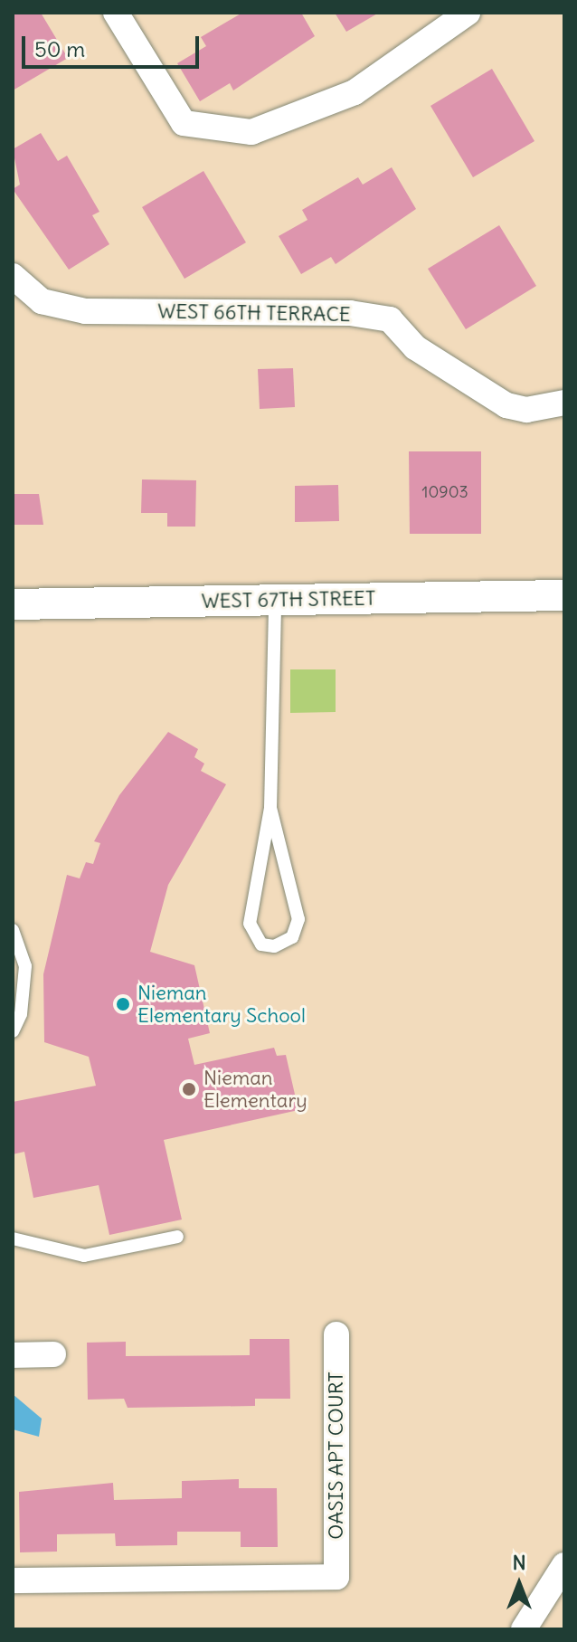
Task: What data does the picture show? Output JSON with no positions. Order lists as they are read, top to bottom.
{
  "streets": {
    "street": ["WEST 66TH TERRACE", "WEST 67TH STREET", "OASIS APT COURT"]
  },
  "places": ["Nieman Elementary School", "Nieman Elementary"],
  "house_numbers": ["10903"],
  "scale_bar": "50 m",
  "north": "top"
}
